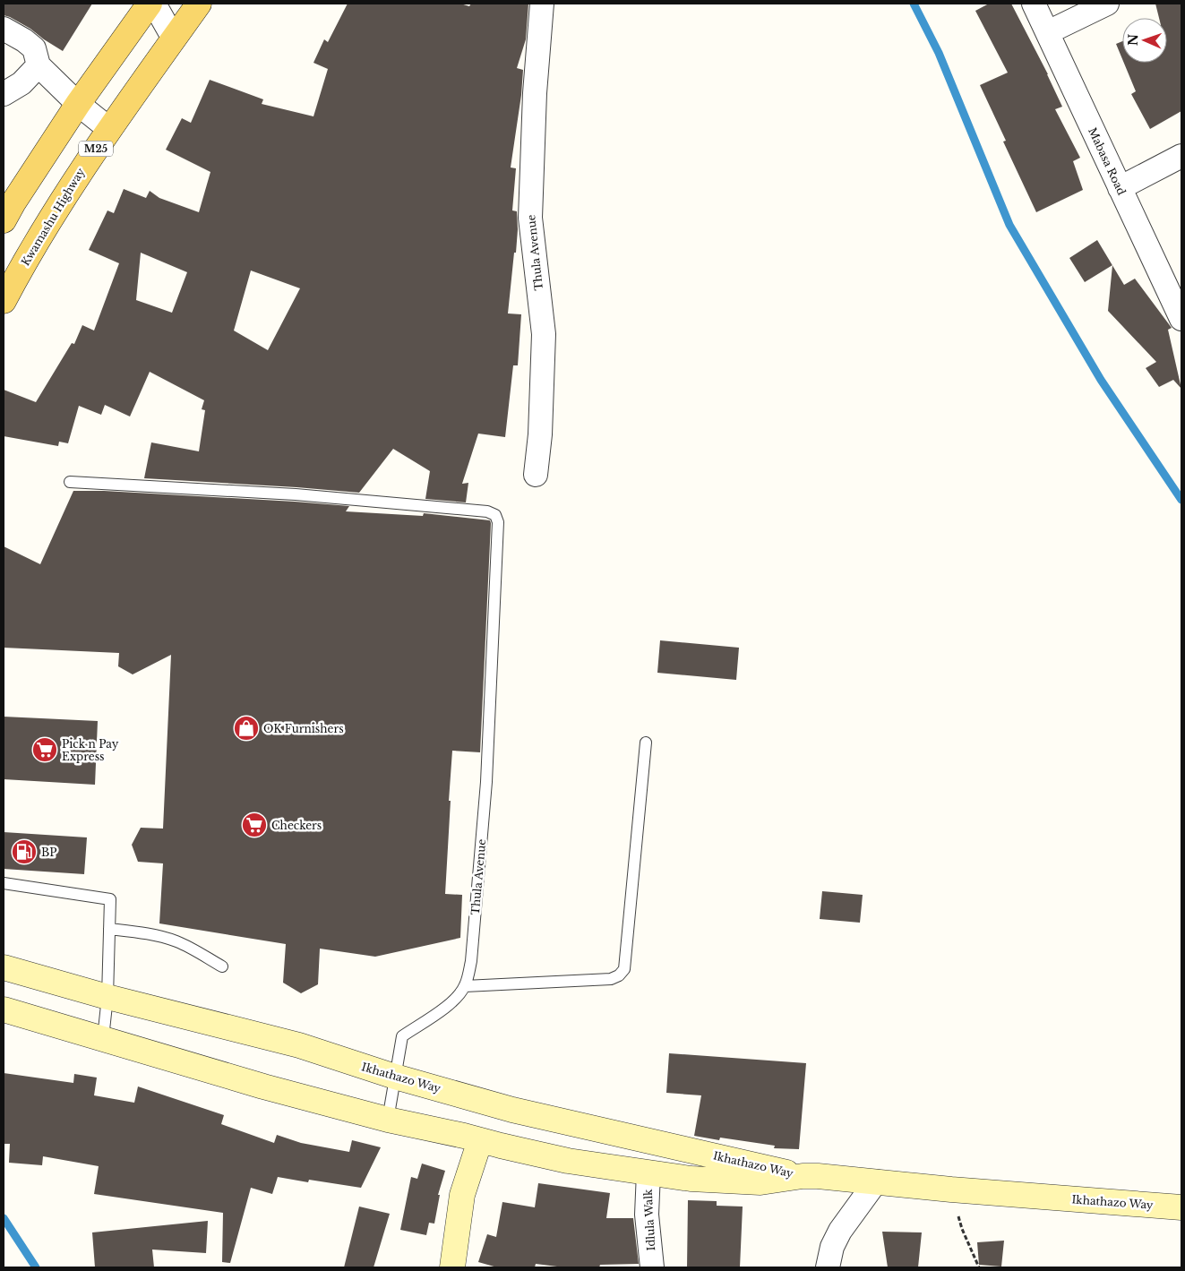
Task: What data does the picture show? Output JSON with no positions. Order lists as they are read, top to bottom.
{
  "streets": {
    "main road": ["M25", "Kwamashu Highway"],
    "street": [
      "Mabasa Road",
      "Thula Avenue",
      "Ikhathazo Way",
      "Idlula Walk"
    ]
  },
  "crossings": [
    ["Thula Avenue", "Ikhathazo Way"],
    ["Ikhathazo Way", "Idlula Walk"]
  ],
  "places": {
    "shop": ["OK Furnishers"],
    "supermarket": ["Pick n Pay Express", "Checkers"],
    "fuel station": ["BP"]
  },
  "north": "left"
}
